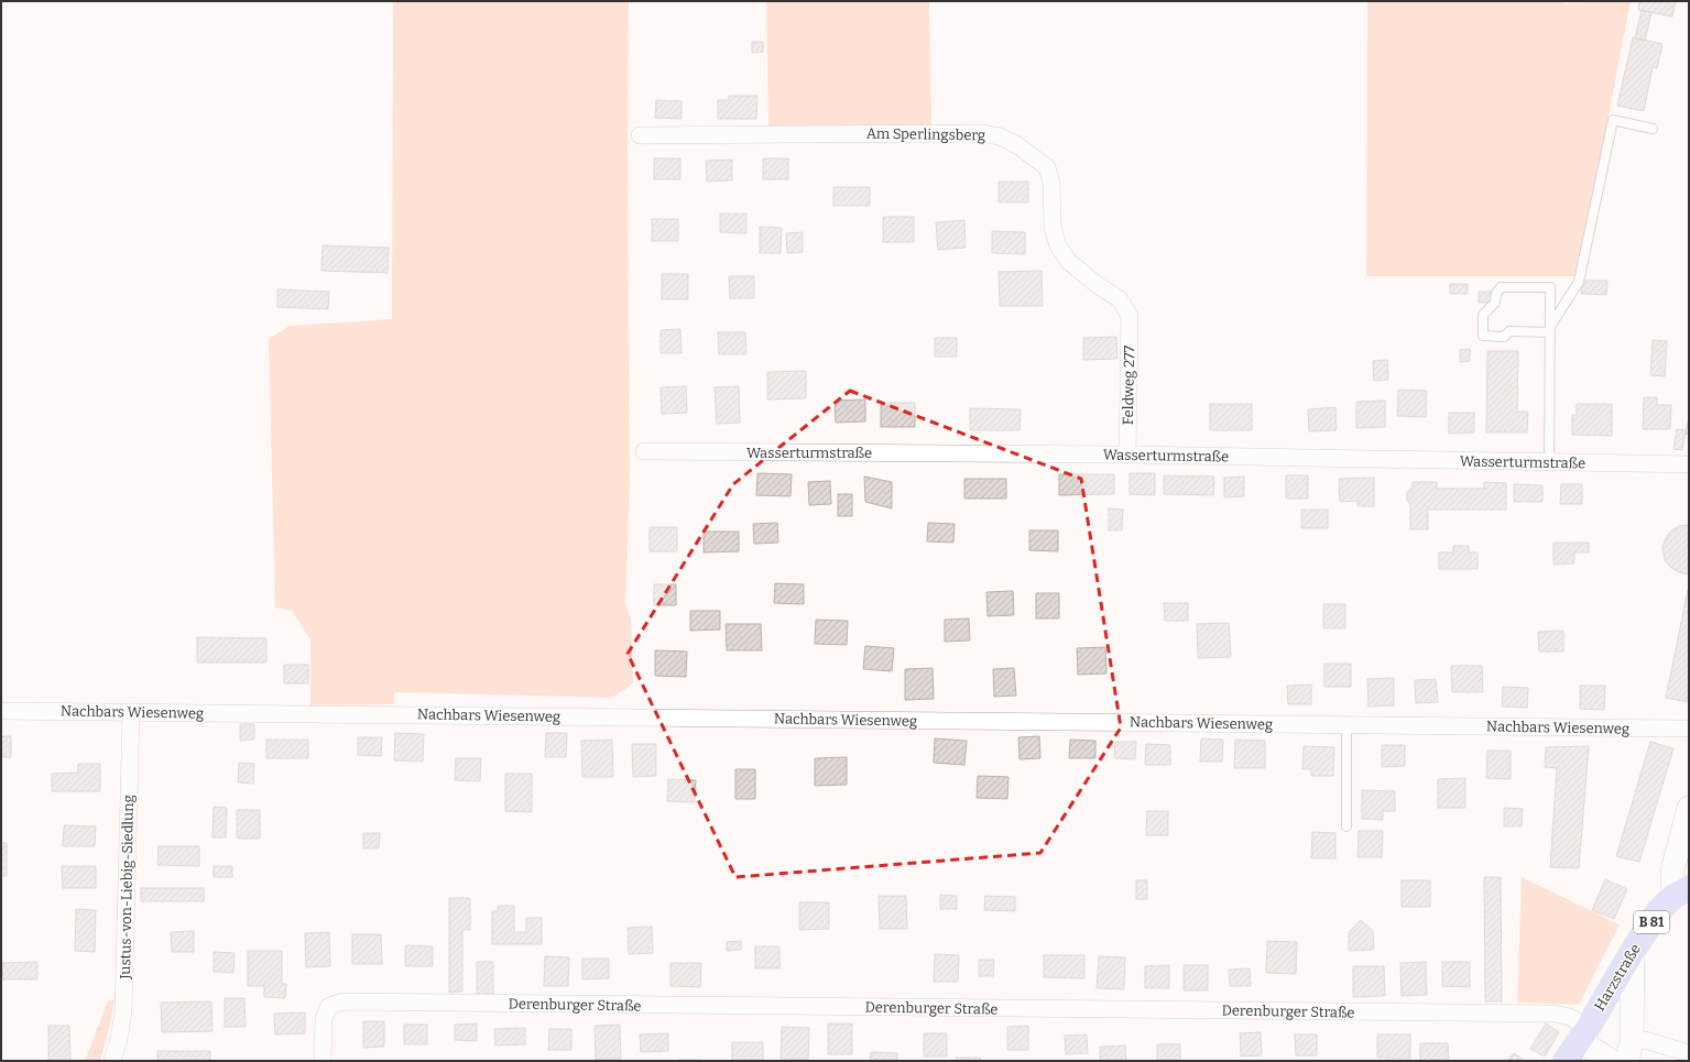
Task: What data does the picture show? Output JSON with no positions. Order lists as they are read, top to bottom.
{
  "streets": {
    "main road": ["B 81", "Harzstraße"],
    "street": [
      "Am Sperlingsberg",
      "Feldweg 277",
      "Wasserturmstraße",
      "Nachbars Wiesenweg",
      "Justus-von-Liebig-Siedlung",
      "Derenburger Straße"
    ]
  },
  "crossings": [
    ["Am Sperlingsberg", "Feldweg 277"],
    ["Feldweg 277", "Wasserturmstraße"],
    ["Nachbars Wiesenweg", "Justus-von-Liebig-Siedlung"],
    ["Harzstraße", "Derenburger Straße"]
  ]
}
